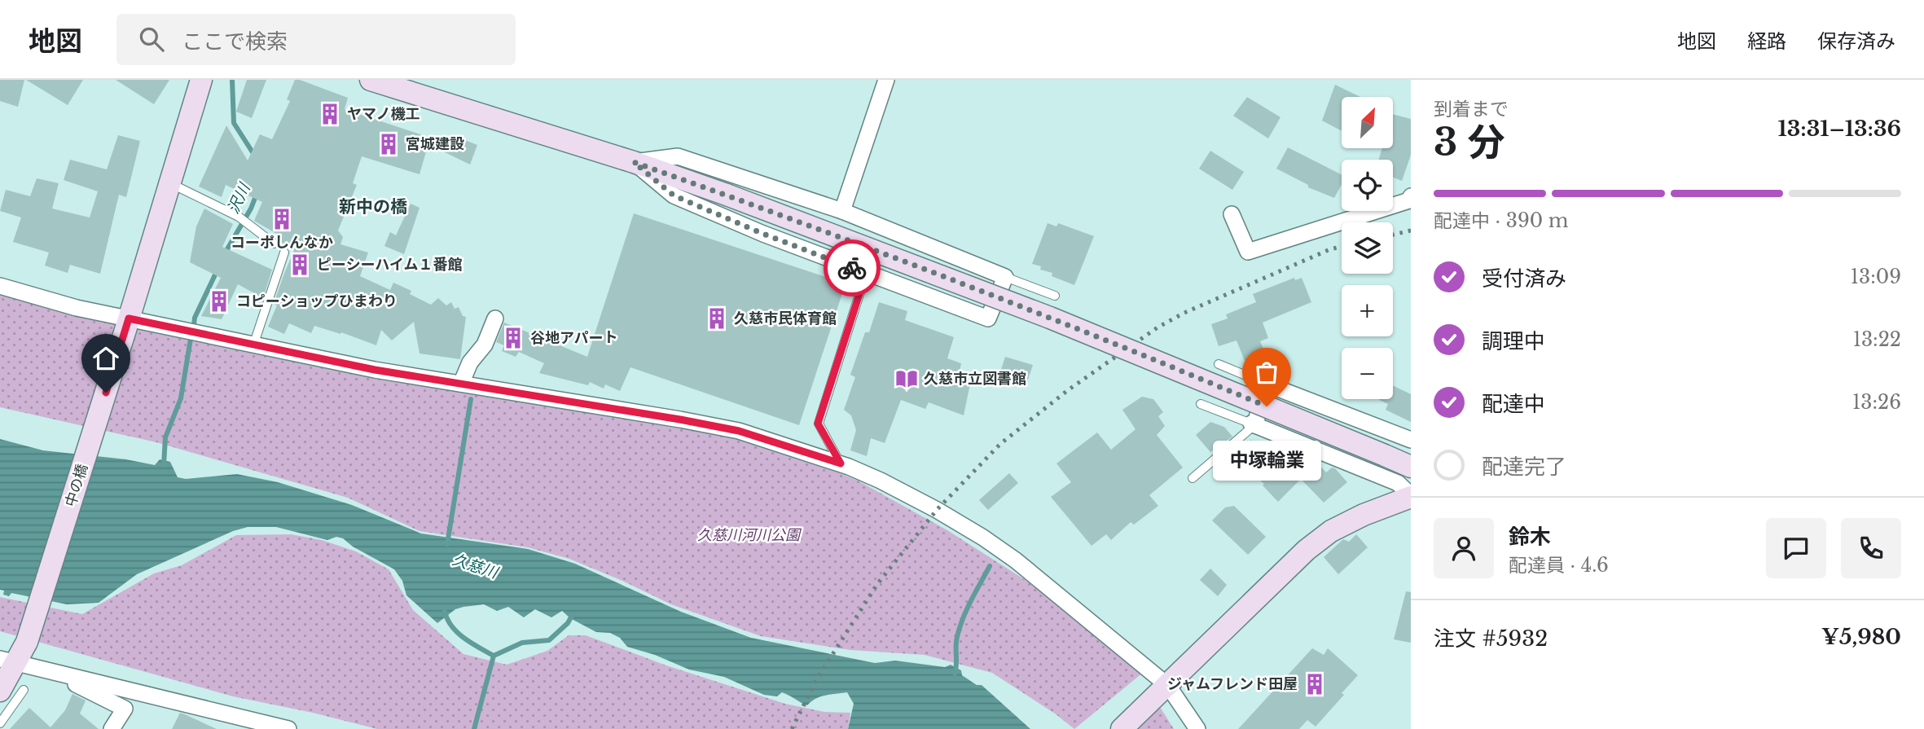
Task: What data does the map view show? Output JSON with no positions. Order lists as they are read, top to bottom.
{
  "streets": {
    "street": ["中の橋"]
  },
  "districts": ["新中の橋"],
  "water": ["沢川", "久慈川"],
  "parks": ["久慈川河川公園"],
  "places": {
    "building": [
      "ヤマノ機工",
      "宮城建設",
      "コーポしんなか",
      "ピーシーハイム１番館",
      "コピーショップひまわり",
      "久慈市民体育館",
      "谷地アパート",
      "ジャムフレンド田屋"
    ],
    "library": ["久慈市立図書館"],
    "other": ["中塚輪業"]
  },
  "north": "top right",
  "page": {
    "header": "地図",
    "search": "ここで検索",
    "nav": ["地図", "経路", "保存済み"],
    "heading": ["3 分", "到着まで", "13:31–13:36"],
    "panel": [
      "鈴木",
      "配達員 · 4.6",
      "注文 #5932",
      "¥5,980"
    ],
    "map_buttons": ["+", "−"],
    "bar": "配達中 · 390 m",
    "list": [
      ["受付済み", "13:09"],
      ["調理中", "13:22"],
      ["配達中", "13:26"],
      "配達完了"
    ],
    "bubble": "中塚輪業"
  }
}
